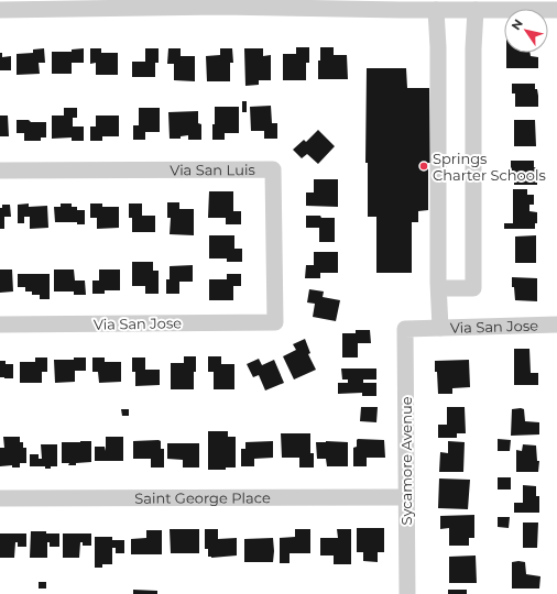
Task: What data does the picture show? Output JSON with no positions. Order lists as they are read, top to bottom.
{
  "streets": {
    "street": [
      "Via San Luis",
      "Via San Jose",
      "Sycamore Avenue",
      "Saint George Place"
    ]
  },
  "crossings": [
    ["Via San Luis", "Via San Jose"],
    ["Via San Jose", "Sycamore Avenue"],
    ["Sycamore Avenue", "Saint George Place"]
  ],
  "places": ["Springs Charter Schools"],
  "north": "top left"
}
